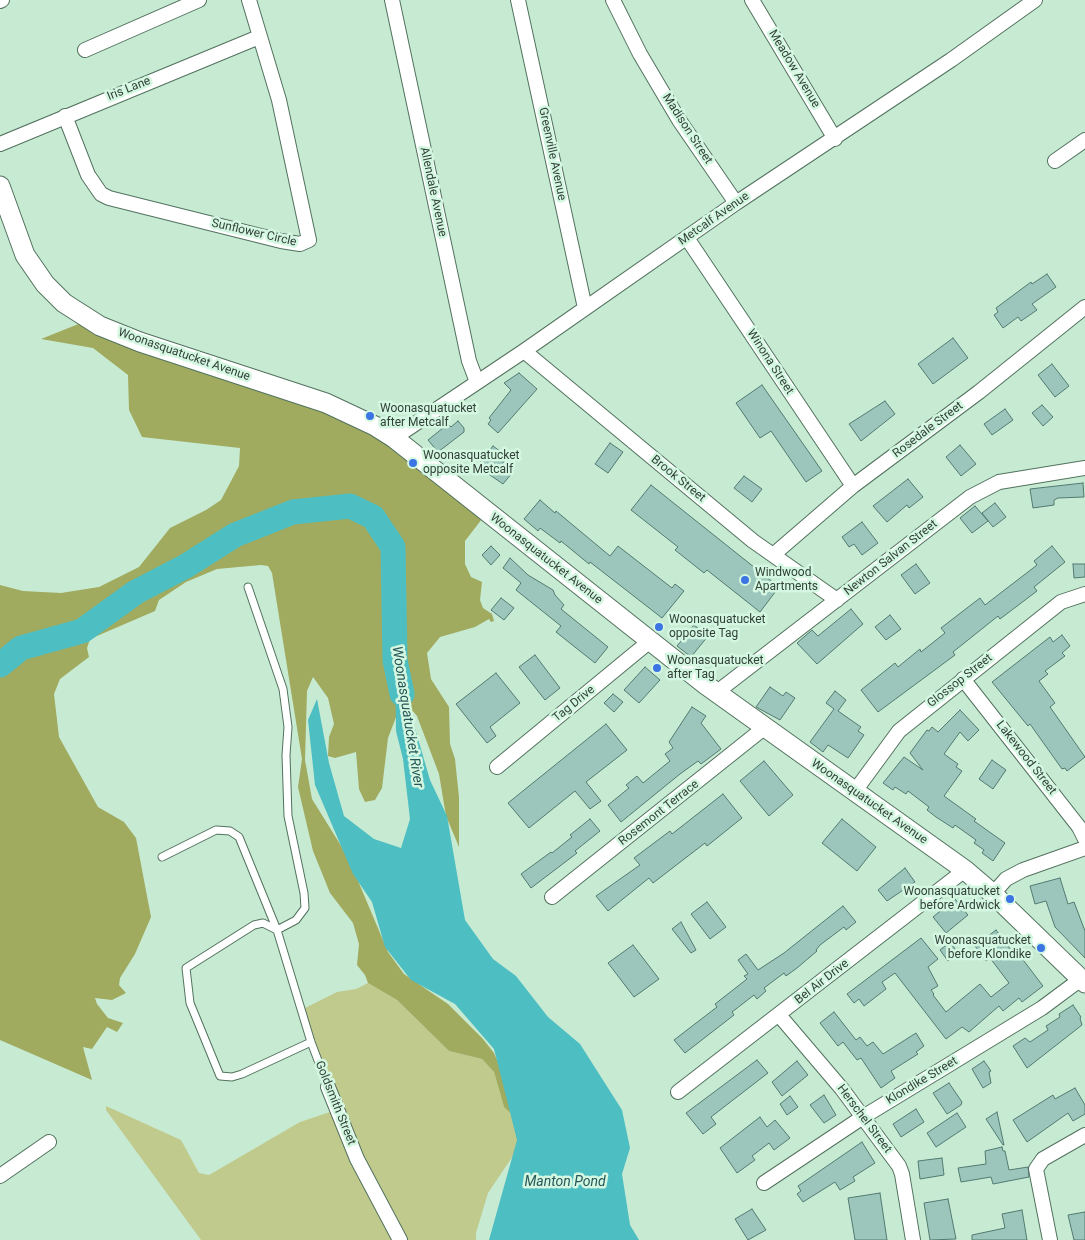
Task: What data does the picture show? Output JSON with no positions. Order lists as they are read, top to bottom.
{
  "streets": {
    "street": [
      "Meadow Avenue",
      "Iris Lane",
      "Madison Street",
      "Greenville Avenue",
      "Allendale Avenue",
      "Metcalf Avenue",
      "Sunflower Circle",
      "Woonasquatucket Avenue",
      "Winona Street",
      "Rosedale Street",
      "Brook Street",
      "Newton Salvan Street",
      "Glossop Street",
      "Tag Drive",
      "Lakewood Street",
      "Rosemont Terrace",
      "Bel Air Drive",
      "Klondike Street",
      "Goldsmith Street",
      "Herschel Street"
    ]
  },
  "crossings": [
    ["Meadow Avenue", "Metcalf Avenue"],
    ["Iris Lane", "Sunflower Circle"],
    ["Madison Street", "Metcalf Avenue"],
    ["Greenville Avenue", "Metcalf Avenue"],
    ["Allendale Avenue", "Metcalf Avenue"],
    ["Metcalf Avenue", "Woonasquatucket Avenue"],
    ["Metcalf Avenue", "Winona Street"],
    ["Metcalf Avenue", "Brook Street"],
    ["Woonasquatucket Avenue", "Newton Salvan Street"],
    ["Woonasquatucket Avenue", "Glossop Street"],
    ["Woonasquatucket Avenue", "Tag Drive"],
    ["Woonasquatucket Avenue", "Rosemont Terrace"],
    ["Woonasquatucket Avenue", "Bel Air Drive"],
    ["Woonasquatucket Avenue", "Klondike Street"],
    ["Winona Street", "Rosedale Street"],
    ["Rosedale Street", "Brook Street"],
    ["Brook Street", "Newton Salvan Street"],
    ["Glossop Street", "Lakewood Street"],
    ["Bel Air Drive", "Herschel Street"],
    ["Klondike Street", "Herschel Street"]
  ],
  "water": ["Woonasquatucket River", "Manton Pond"],
  "places": [
    "Woonasquatucket after Metcalf",
    "Woonasquatucket opposite Metcalf",
    "Windwood Apartments",
    "Woonasquatucket opposite Tag",
    "Woonasquatucket after Tag",
    "Woonasquatucket before Ardwick",
    "Woonasquatucket before Klondike"
  ]
}
